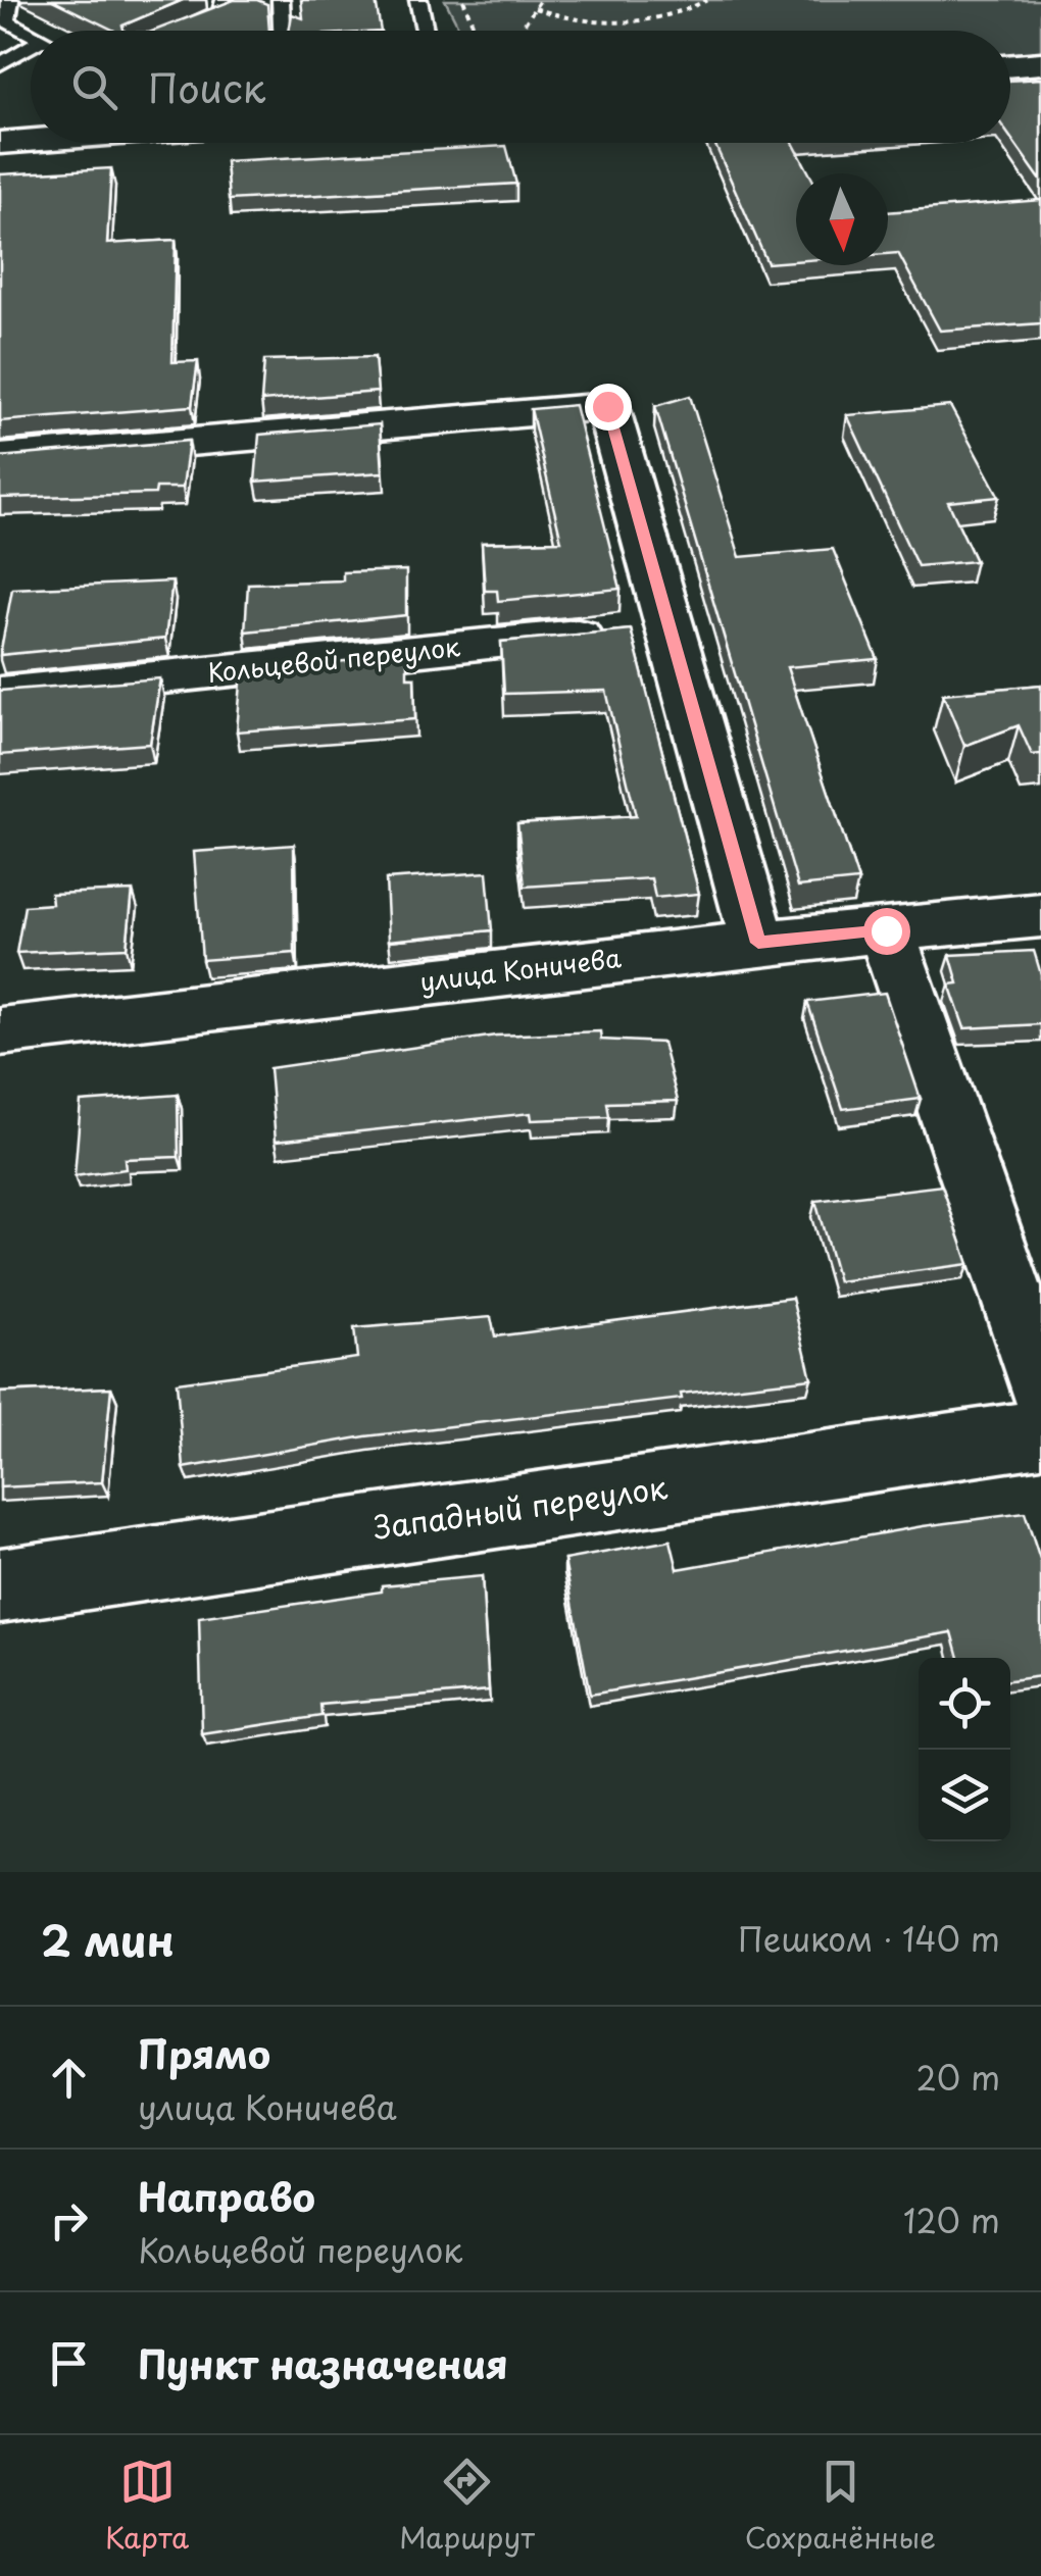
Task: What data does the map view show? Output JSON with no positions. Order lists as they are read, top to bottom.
{
  "streets": {
    "street": ["Кольцевой переулок", "улица Коничева", "Западный переулок"]
  },
  "north": "bottom",
  "page": {
    "search": "Поиск",
    "heading": ["2 мин", "Пешком · 140 m"],
    "list": [
      ["Прямо", "улица Коничева", "20 m"],
      ["Направо", "Кольцевой переулок", "120 m"],
      "Пункт назначения"
    ],
    "nav": ["Карта", "Маршрут", "Сохранённые"]
  }
}
